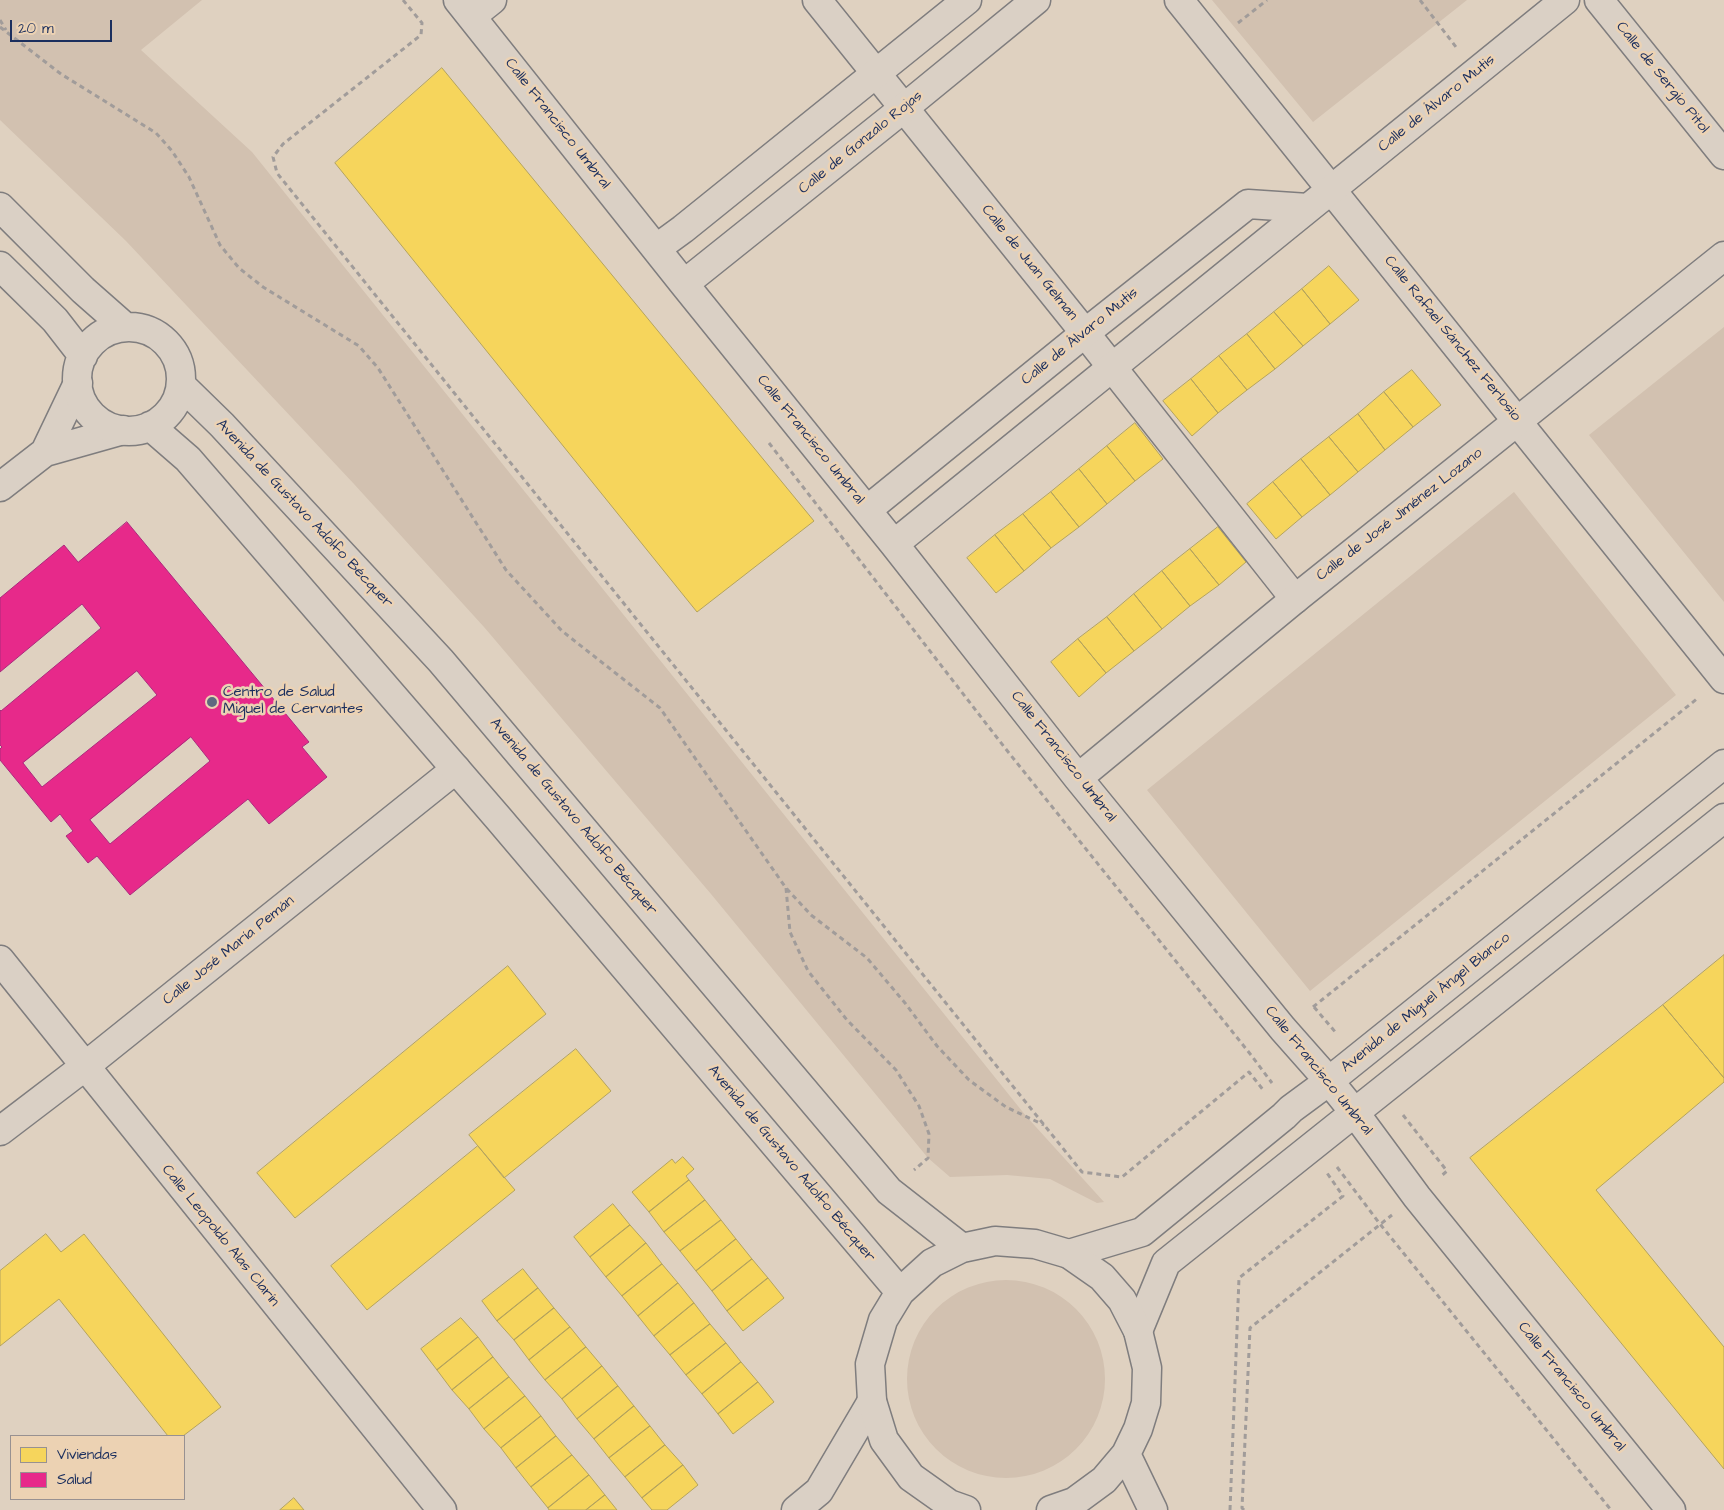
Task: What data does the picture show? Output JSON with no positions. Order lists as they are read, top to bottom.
{
  "streets": {
    "street": [
      "Calle de Sergio Pitol",
      "Calle de Álvaro Mutis",
      "Calle Francisco Umbral",
      "Calle de Gonzalo Rojas",
      "Calle de Juan Gelman",
      "Calle Rafael Sánchez Ferlosio",
      "Avenida de Gustavo Adolfo Bécquer",
      "Calle de José Jiménez Lozano",
      "Calle José María Pemán",
      "Avenida de Miguel Ángel Blanco",
      "Calle Leopoldo Alas Clarín"
    ]
  },
  "crossings": [
    ["Calle de Álvaro Mutis", "Calle Francisco Umbral"],
    ["Calle de Álvaro Mutis", "Calle de Juan Gelman"],
    ["Calle de Álvaro Mutis", "Calle Rafael Sánchez Ferlosio"],
    ["Calle Francisco Umbral", "Calle de Gonzalo Rojas"],
    ["Calle Francisco Umbral", "Calle de José Jiménez Lozano"],
    ["Calle Francisco Umbral", "Avenida de Miguel Ángel Blanco"],
    ["Calle de Gonzalo Rojas", "Calle de Juan Gelman"],
    ["Calle de Juan Gelman", "Calle de José Jiménez Lozano"],
    ["Calle Rafael Sánchez Ferlosio", "Calle de José Jiménez Lozano"],
    ["Avenida de Gustavo Adolfo Bécquer", "Calle José María Pemán"],
    ["Calle José María Pemán", "Calle Leopoldo Alas Clarín"]
  ],
  "places": ["Centro de Salud Miguel de Cervantes"],
  "legend": ["Viviendas", "Salud"],
  "scale_bar": "20 m"
}
